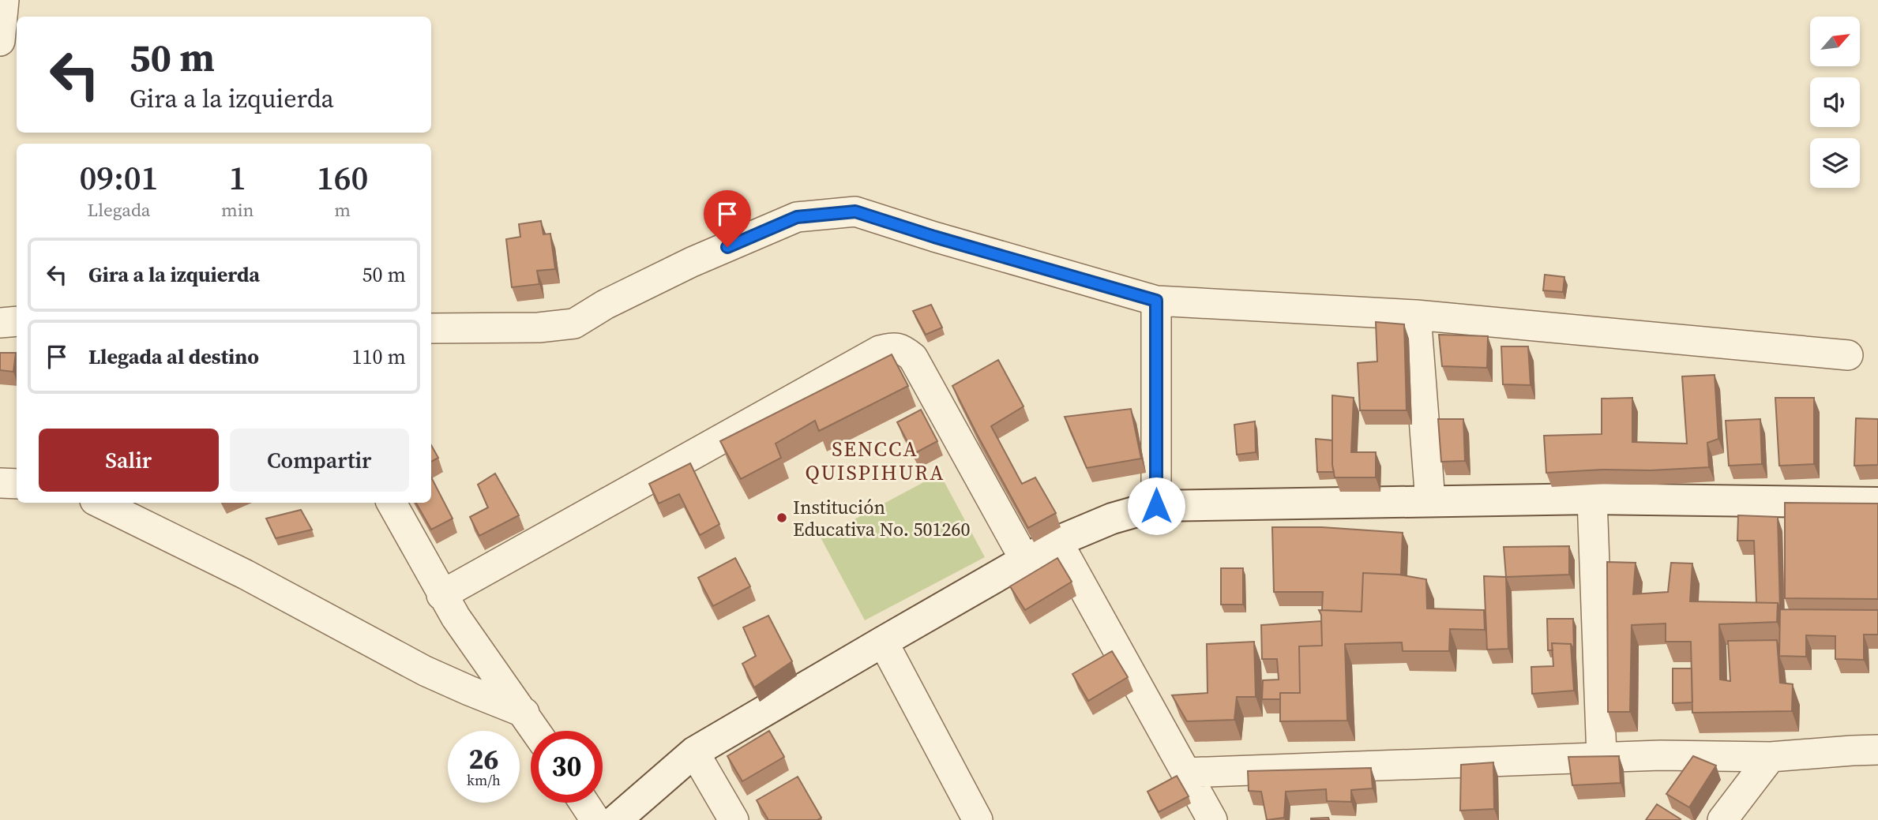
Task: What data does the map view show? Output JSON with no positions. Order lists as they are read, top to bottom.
{
  "districts": ["SENCCA QUISPIHURA"],
  "places": ["Institución Educativa No. 501260"],
  "north": "top right",
  "page": {
    "turn": ["50 m", "Gira a la izquierda"],
    "eta": [
      "09:01",
      "Llegada",
      "1",
      "min",
      "160",
      "m"
    ],
    "list": [
      {
        "name": "Gira a la izquierda",
        "value": "50 m"
      },
      {
        "name": "Llegada al destino",
        "value": "110 m"
      }
    ],
    "buttons": ["Salir", "Compartir"],
    "speed": "26 km/h",
    "limit": "30"
  }
}
